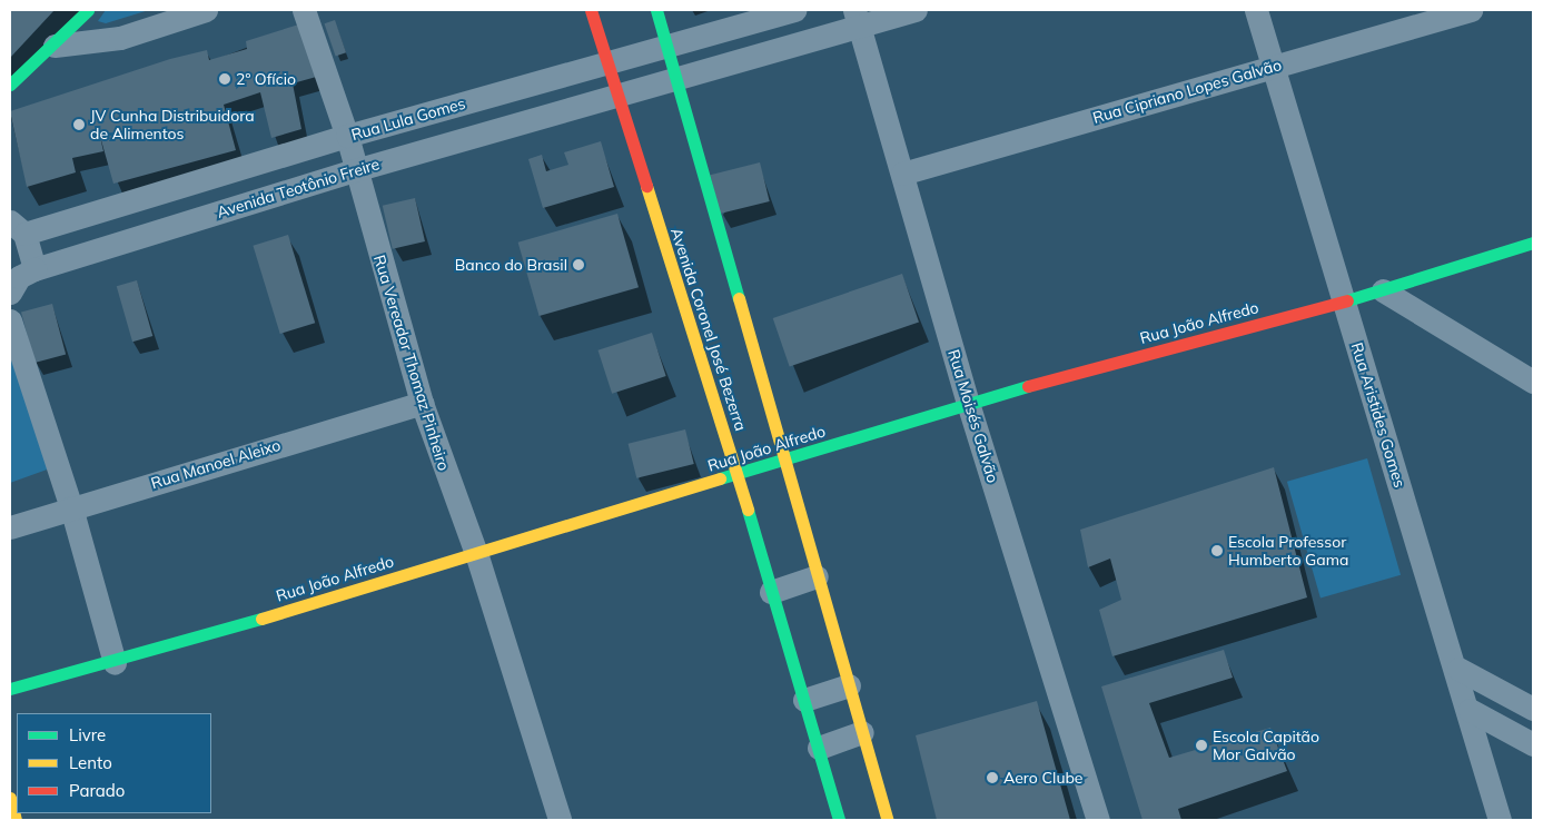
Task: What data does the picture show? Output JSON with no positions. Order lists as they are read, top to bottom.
{
  "streets": {
    "main road": ["Rua João Alfredo", "Avenida Coronel José Bezerra"],
    "street": [
      "Rua Cipriano Lopes Galvão",
      "Rua Lula Gomes",
      "Avenida Teotônio Freire",
      "Rua Vereador Thomaz Pinheiro",
      "Rua Aristides Gomes",
      "Rua Moisés Galvão",
      "Rua Manoel Aleixo"
    ]
  },
  "crossings": [
    ["Rua Cipriano Lopes Galvão", "Rua Aristides Gomes"],
    ["Rua Cipriano Lopes Galvão", "Rua Moisés Galvão"],
    ["Rua Lula Gomes", "Avenida Coronel José Bezerra"],
    ["Rua Lula Gomes", "Rua Vereador Thomaz Pinheiro"],
    ["Avenida Teotônio Freire", "Avenida Coronel José Bezerra"],
    ["Avenida Teotônio Freire", "Rua Vereador Thomaz Pinheiro"],
    ["Rua João Alfredo", "Avenida Coronel José Bezerra"],
    ["Rua João Alfredo", "Rua Vereador Thomaz Pinheiro"],
    ["Rua João Alfredo", "Rua Aristides Gomes"],
    ["Rua João Alfredo", "Rua Moisés Galvão"],
    ["Rua Vereador Thomaz Pinheiro", "Rua Manoel Aleixo"]
  ],
  "places": [
    "2º Ofício",
    "JV Cunha Distribuidora de Alimentos",
    "Banco do Brasil",
    "Escola Professor Humberto Gama",
    "Escola Capitão Mor Galvão",
    "Aero Clube"
  ],
  "legend": ["Livre", "Lento", "Parado"]
}
